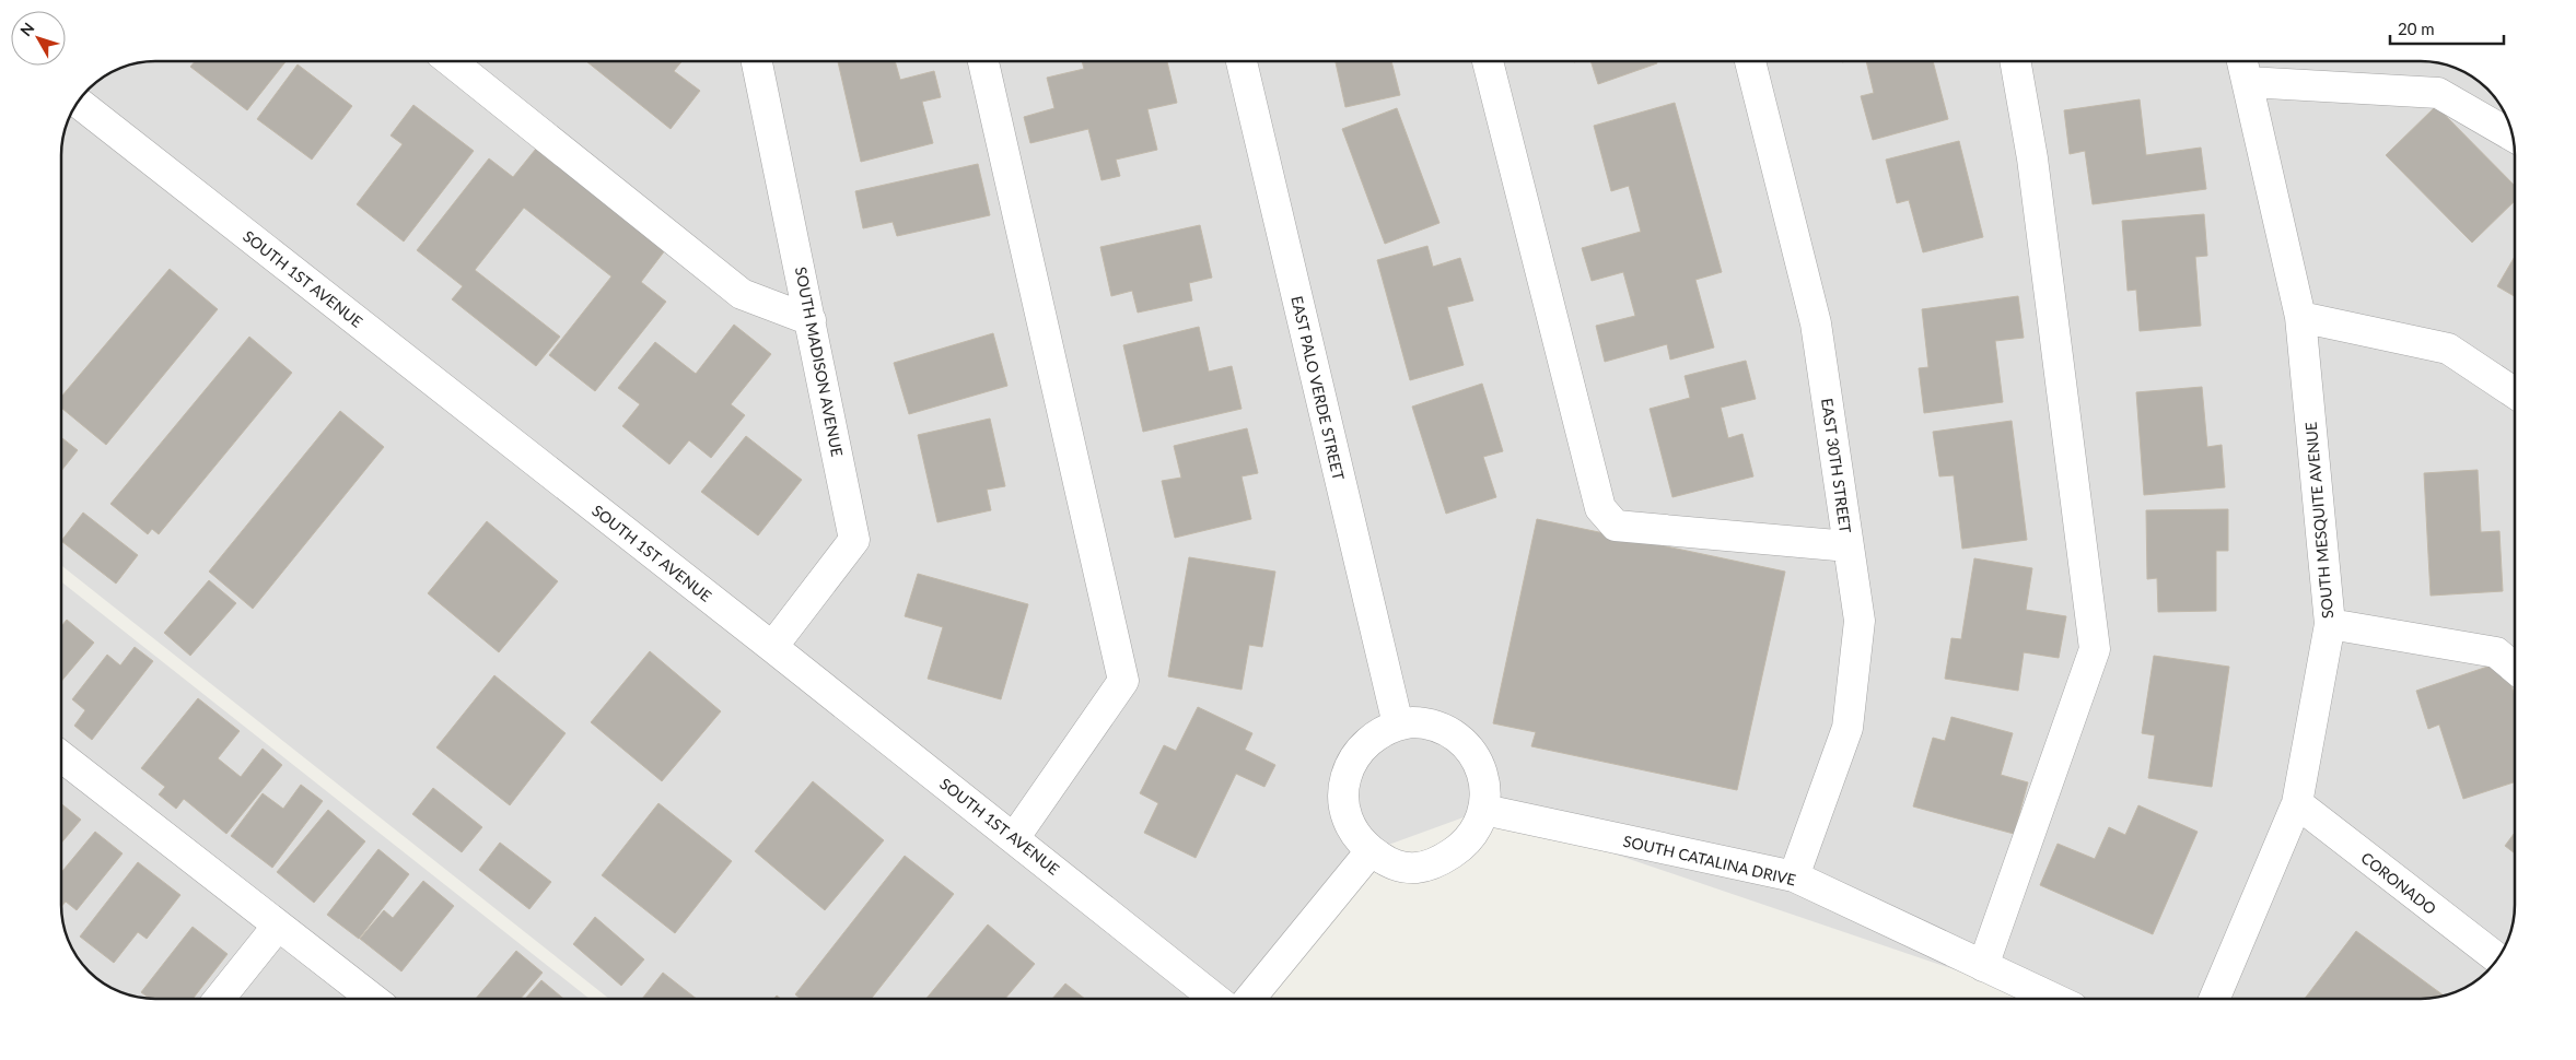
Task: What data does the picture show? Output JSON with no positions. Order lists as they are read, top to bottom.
{
  "streets": {
    "street": [
      "SOUTH 1ST AVENUE",
      "SOUTH MADISON AVENUE",
      "EAST PALO VERDE STREET",
      "EAST 30TH STREET",
      "SOUTH MESQUITE AVENUE",
      "SOUTH CATALINA DRIVE",
      "CORONADO"
    ]
  },
  "crossings": [
    ["SOUTH 1ST AVENUE", "SOUTH MADISON AVENUE"],
    ["EAST PALO VERDE STREET", "SOUTH CATALINA DRIVE"],
    ["EAST 30TH STREET", "SOUTH CATALINA DRIVE"],
    ["SOUTH MESQUITE AVENUE", "CORONADO"]
  ],
  "scale_bar": "20 m",
  "north": "top left"
}
